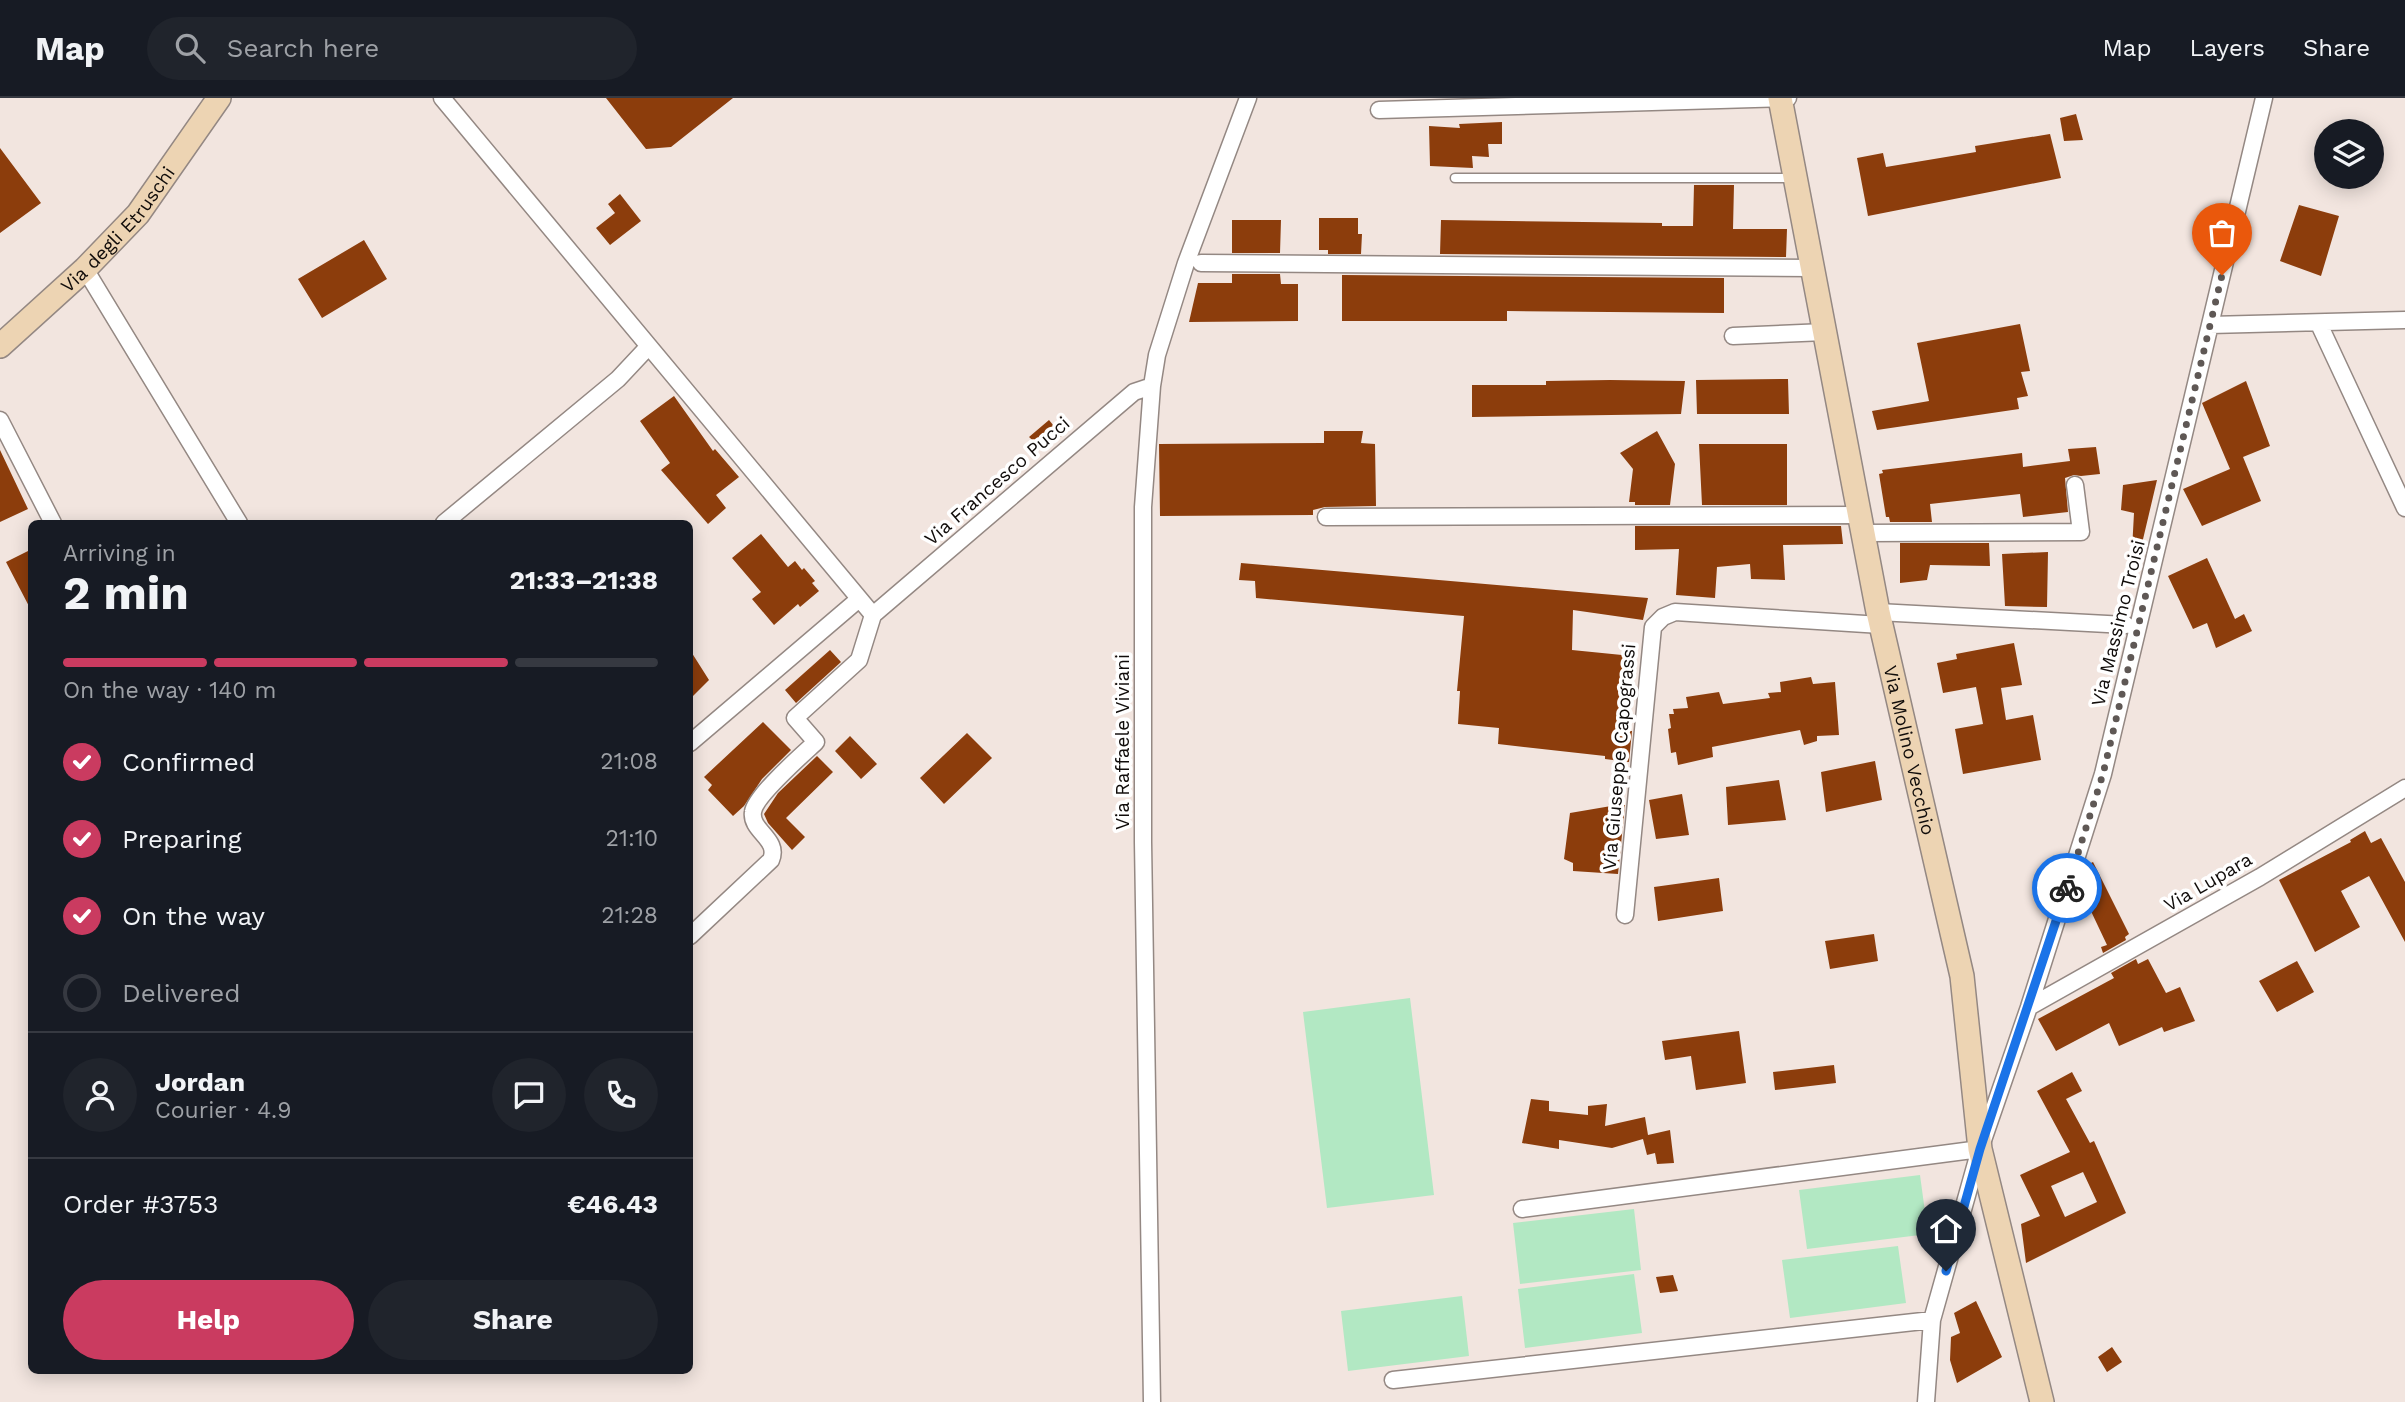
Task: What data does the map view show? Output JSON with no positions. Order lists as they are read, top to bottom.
{
  "streets": {
    "street": [
      "Via degli Etruschi",
      "Via Francesco Pucci",
      "Via Massimo Troisi",
      "Via Raffaele Viviani",
      "Via Molino Vecchio",
      "Via Giuseppe Capograssi",
      "Via Lupara"
    ]
  },
  "crossings": [
    ["Via Francesco Pucci", "Via Raffaele Viviani"],
    ["Via Massimo Troisi", "Via Molino Vecchio"],
    ["Via Massimo Troisi", "Via Lupara"],
    ["Via Molino Vecchio", "Via Giuseppe Capograssi"]
  ],
  "page": {
    "header": "Map",
    "search": "Search here",
    "nav": ["Map", "Layers", "Share"],
    "heading": ["2 min", "Arriving in", "21:33–21:38"],
    "panel": [
      "Jordan",
      "Courier · 4.9",
      "Order #3753",
      "€46.43"
    ],
    "bar": "On the way · 140 m",
    "list": [
      ["Confirmed", "21:08"],
      ["Preparing", "21:10"],
      ["On the way", "21:28"],
      "Delivered"
    ],
    "buttons": ["Help", "Share"]
  }
}
